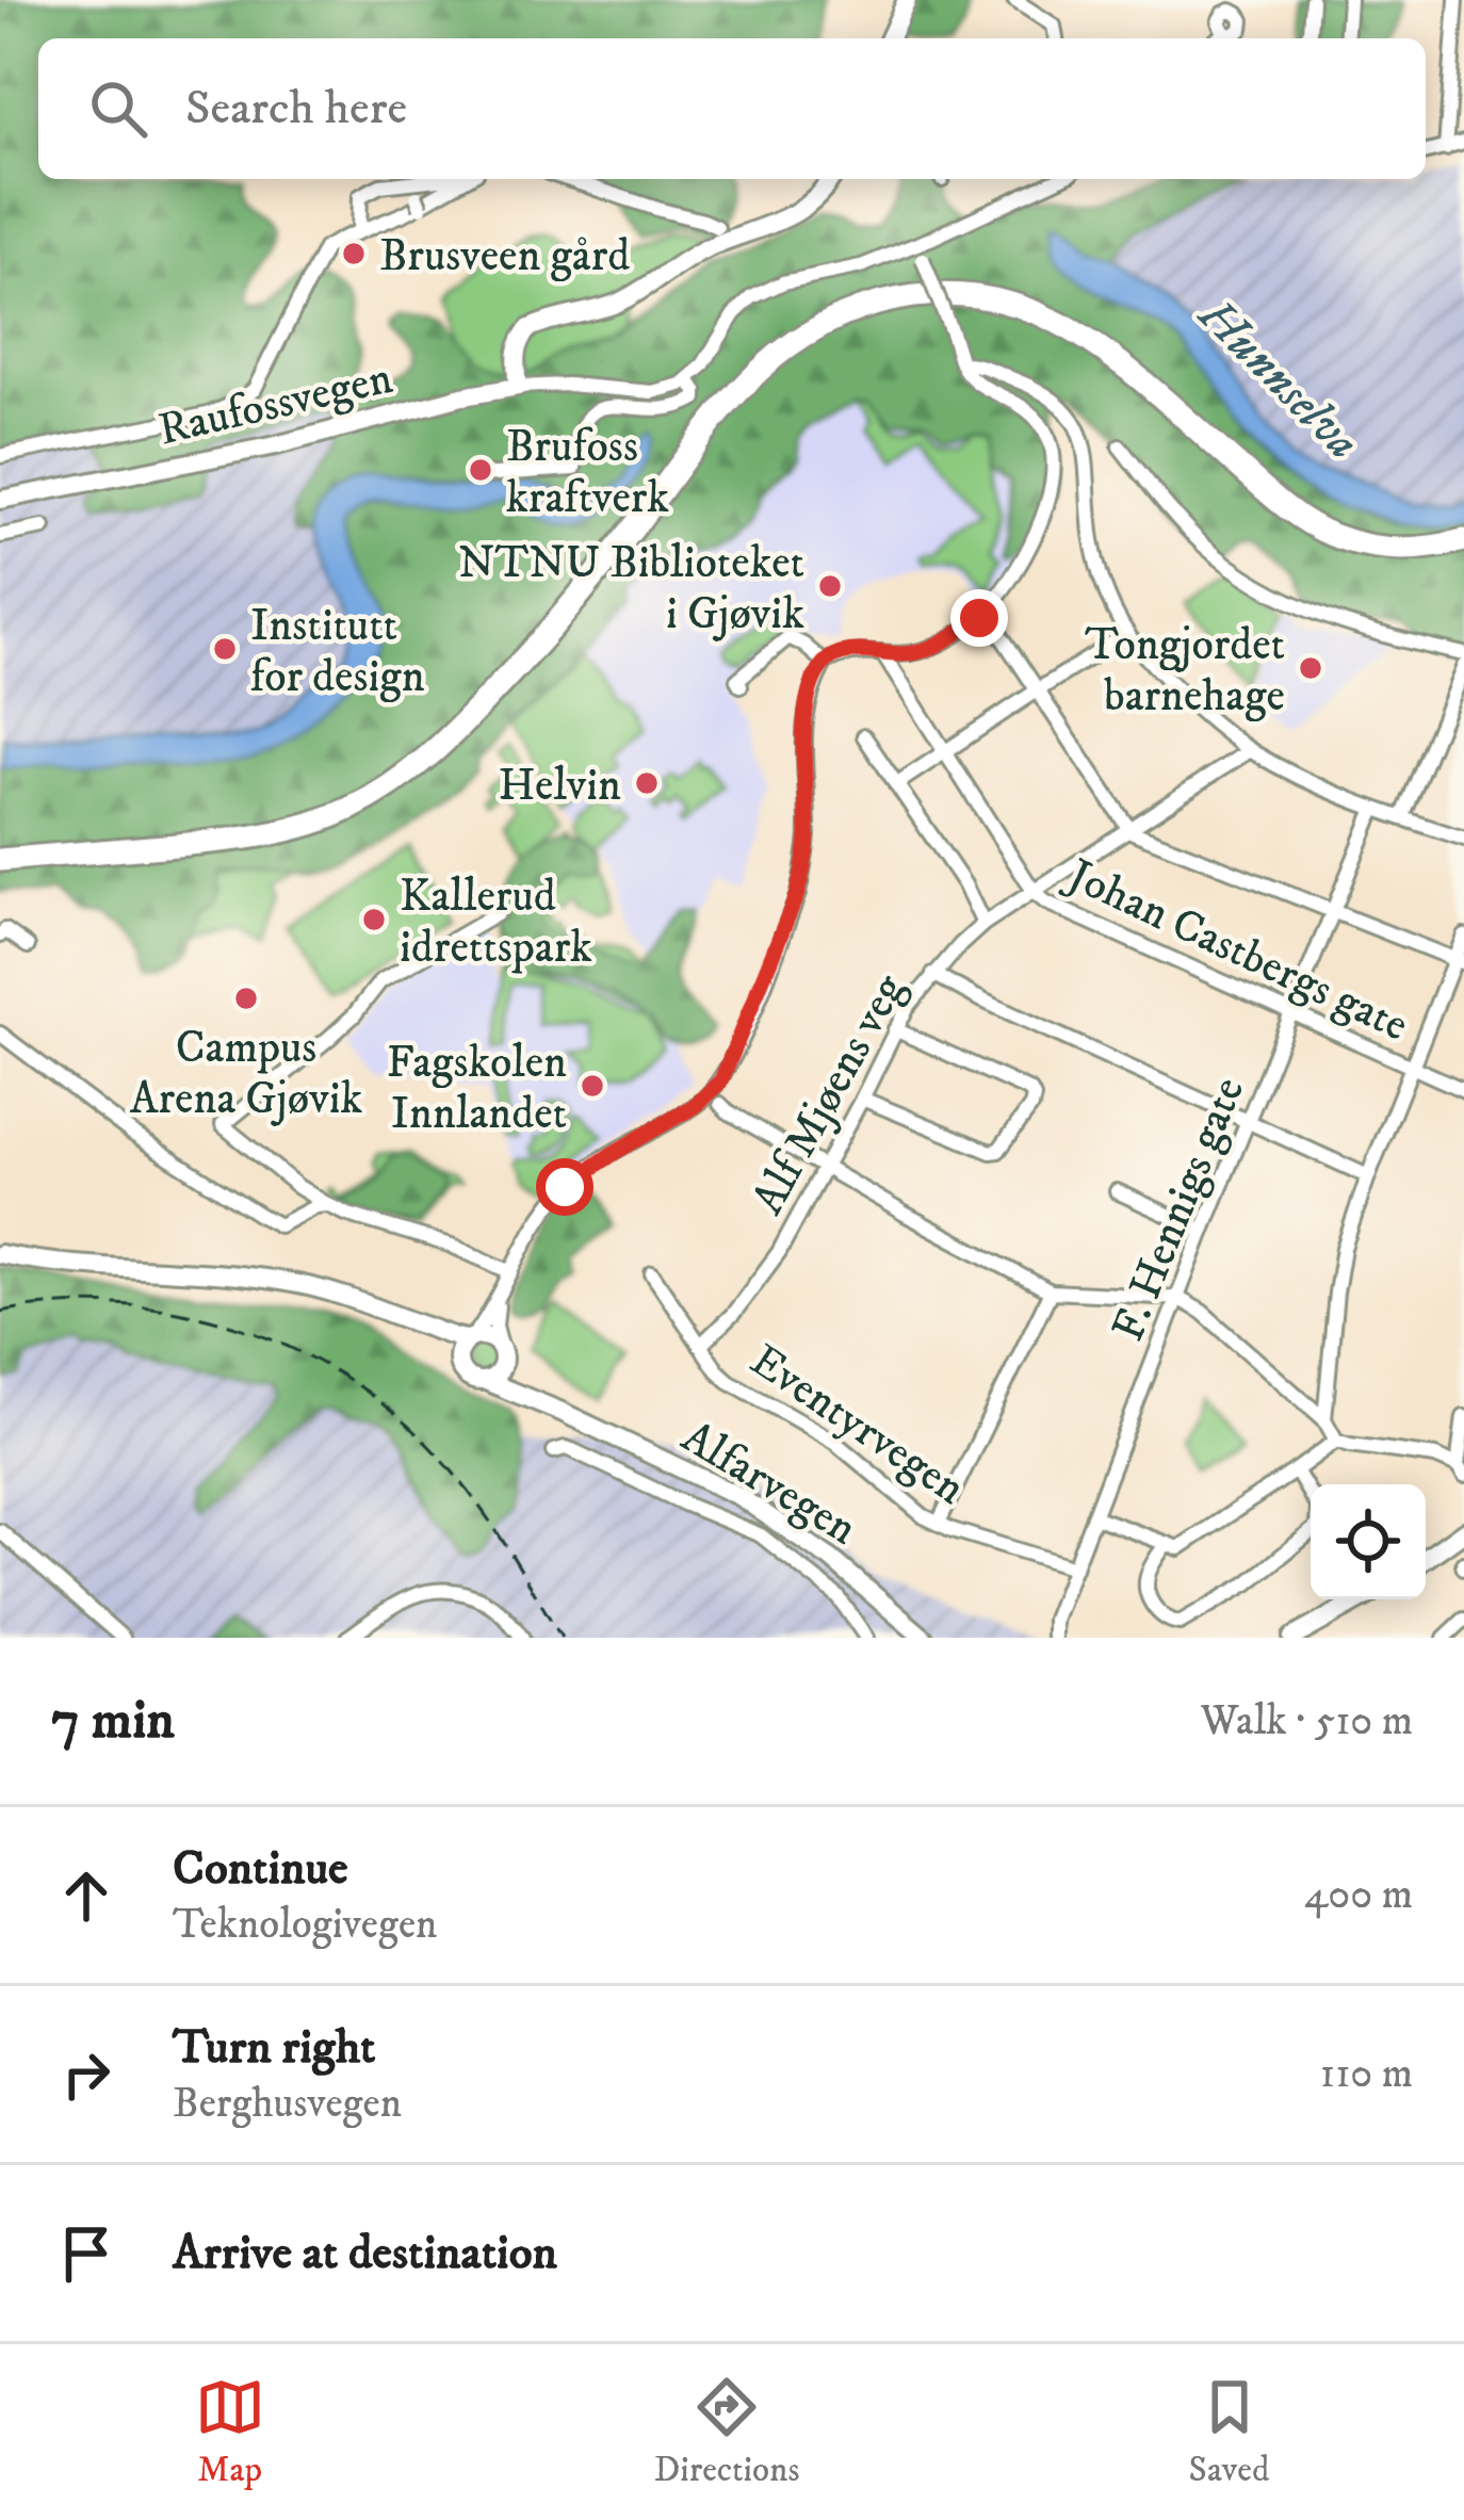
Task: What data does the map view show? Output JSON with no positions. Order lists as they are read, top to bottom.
{
  "streets": {
    "main road": ["Raufossvegen", "Alfarvegen"],
    "street": [
      "Johan Castbergs gate",
      "Alf Mjøens veg",
      "F. Hennigs gate",
      "Eventyrvegen"
    ]
  },
  "crossings": [
    ["Johan Castbergs gate", "Alf Mjøens veg"],
    ["Johan Castbergs gate", "F. Hennigs gate"],
    ["Alf Mjøens veg", "Eventyrvegen"],
    ["F. Hennigs gate", "Eventyrvegen"]
  ],
  "water": ["Hunnselva"],
  "places": [
    "Brusveen gård",
    "Brufoss kraftverk",
    "NTNU Biblioteket i Gjøvik",
    "Institutt for design",
    "Tongjordet barnehage",
    "Helvin",
    "Kallerud idrettspark",
    "Campus Arena Gjøvik",
    "Fagskolen Innlandet"
  ],
  "page": {
    "search": "Search here",
    "heading": ["7 min", "Walk · 510 m"],
    "list": [
      ["Continue", "Teknologivegen", "400 m"],
      ["Turn right", "Berghusvegen", "110 m"],
      "Arrive at destination"
    ],
    "nav": ["Map", "Directions", "Saved"]
  }
}
